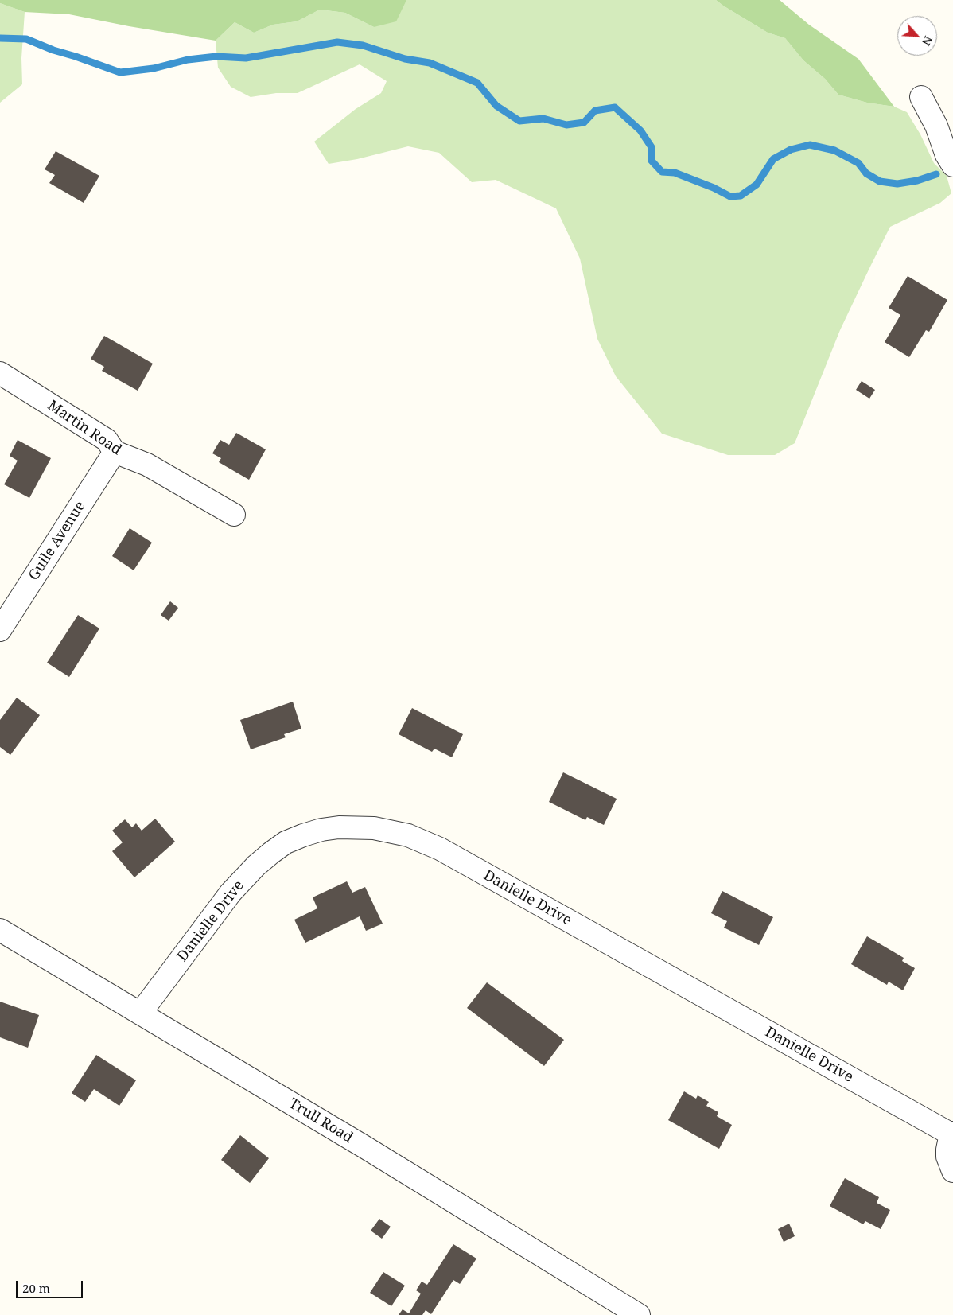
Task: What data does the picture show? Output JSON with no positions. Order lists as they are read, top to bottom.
{
  "streets": {
    "street": [
      "Martin Road",
      "Guile Avenue",
      "Danielle Drive",
      "Trull Road"
    ]
  },
  "crossings": [
    ["Martin Road", "Guile Avenue"],
    ["Danielle Drive", "Trull Road"]
  ],
  "scale_bar": "20 m",
  "north": "bottom right"
}
